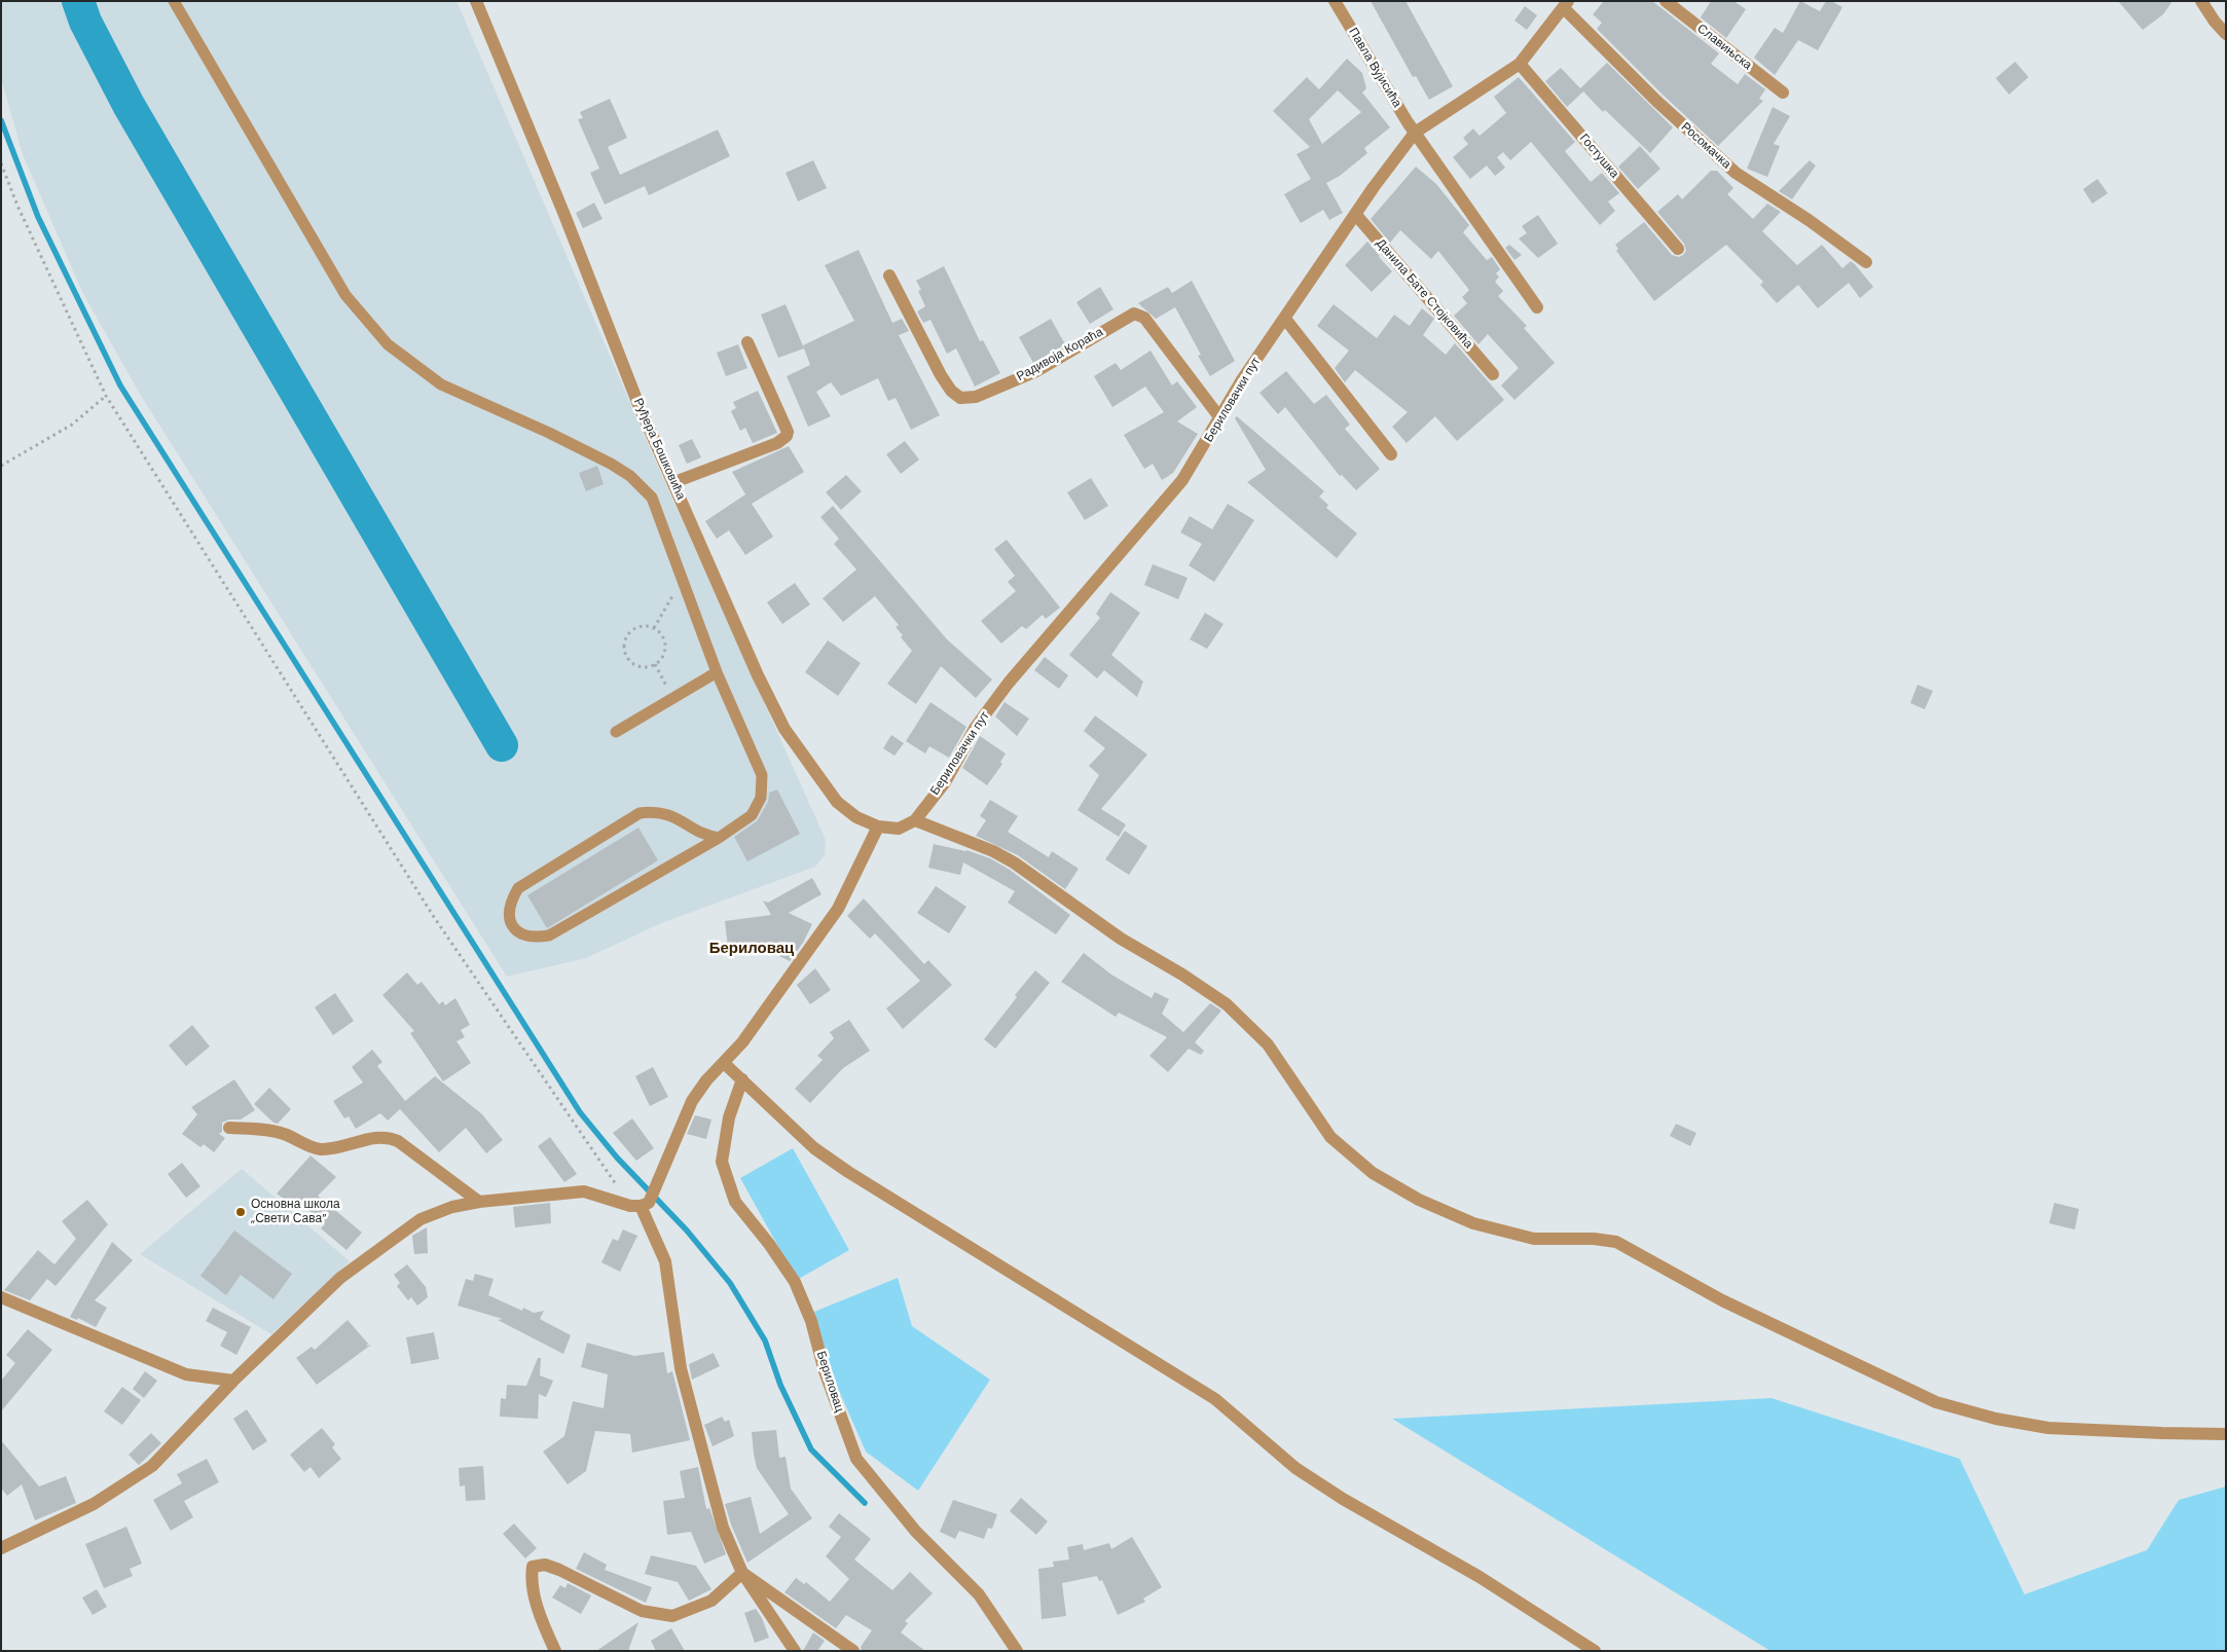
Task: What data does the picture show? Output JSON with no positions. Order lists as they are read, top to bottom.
{
  "streets": {
    "street": [
      "Славињска",
      "Павла Вујисића",
      "Росомачка",
      "Гостушка",
      "Данила Бате Стојковића",
      "Радивоја Кораћа",
      "Бериловачки пут",
      "Руђера Бошковића",
      "Бериловац"
    ]
  },
  "crossings": [
    ["Павла Вујисића", "Бериловачки пут"],
    ["Росомачка", "Бериловачки пут"],
    ["Гостушка", "Бериловачки пут"],
    ["Данила Бате Стојковића", "Бериловачки пут"],
    ["Радивоја Кораћа", "Бериловачки пут"],
    ["Бериловачки пут", "Руђера Бошковића"]
  ],
  "districts": ["Бериловац"],
  "places": ["Основна школа „Свети Сава”"]
}
